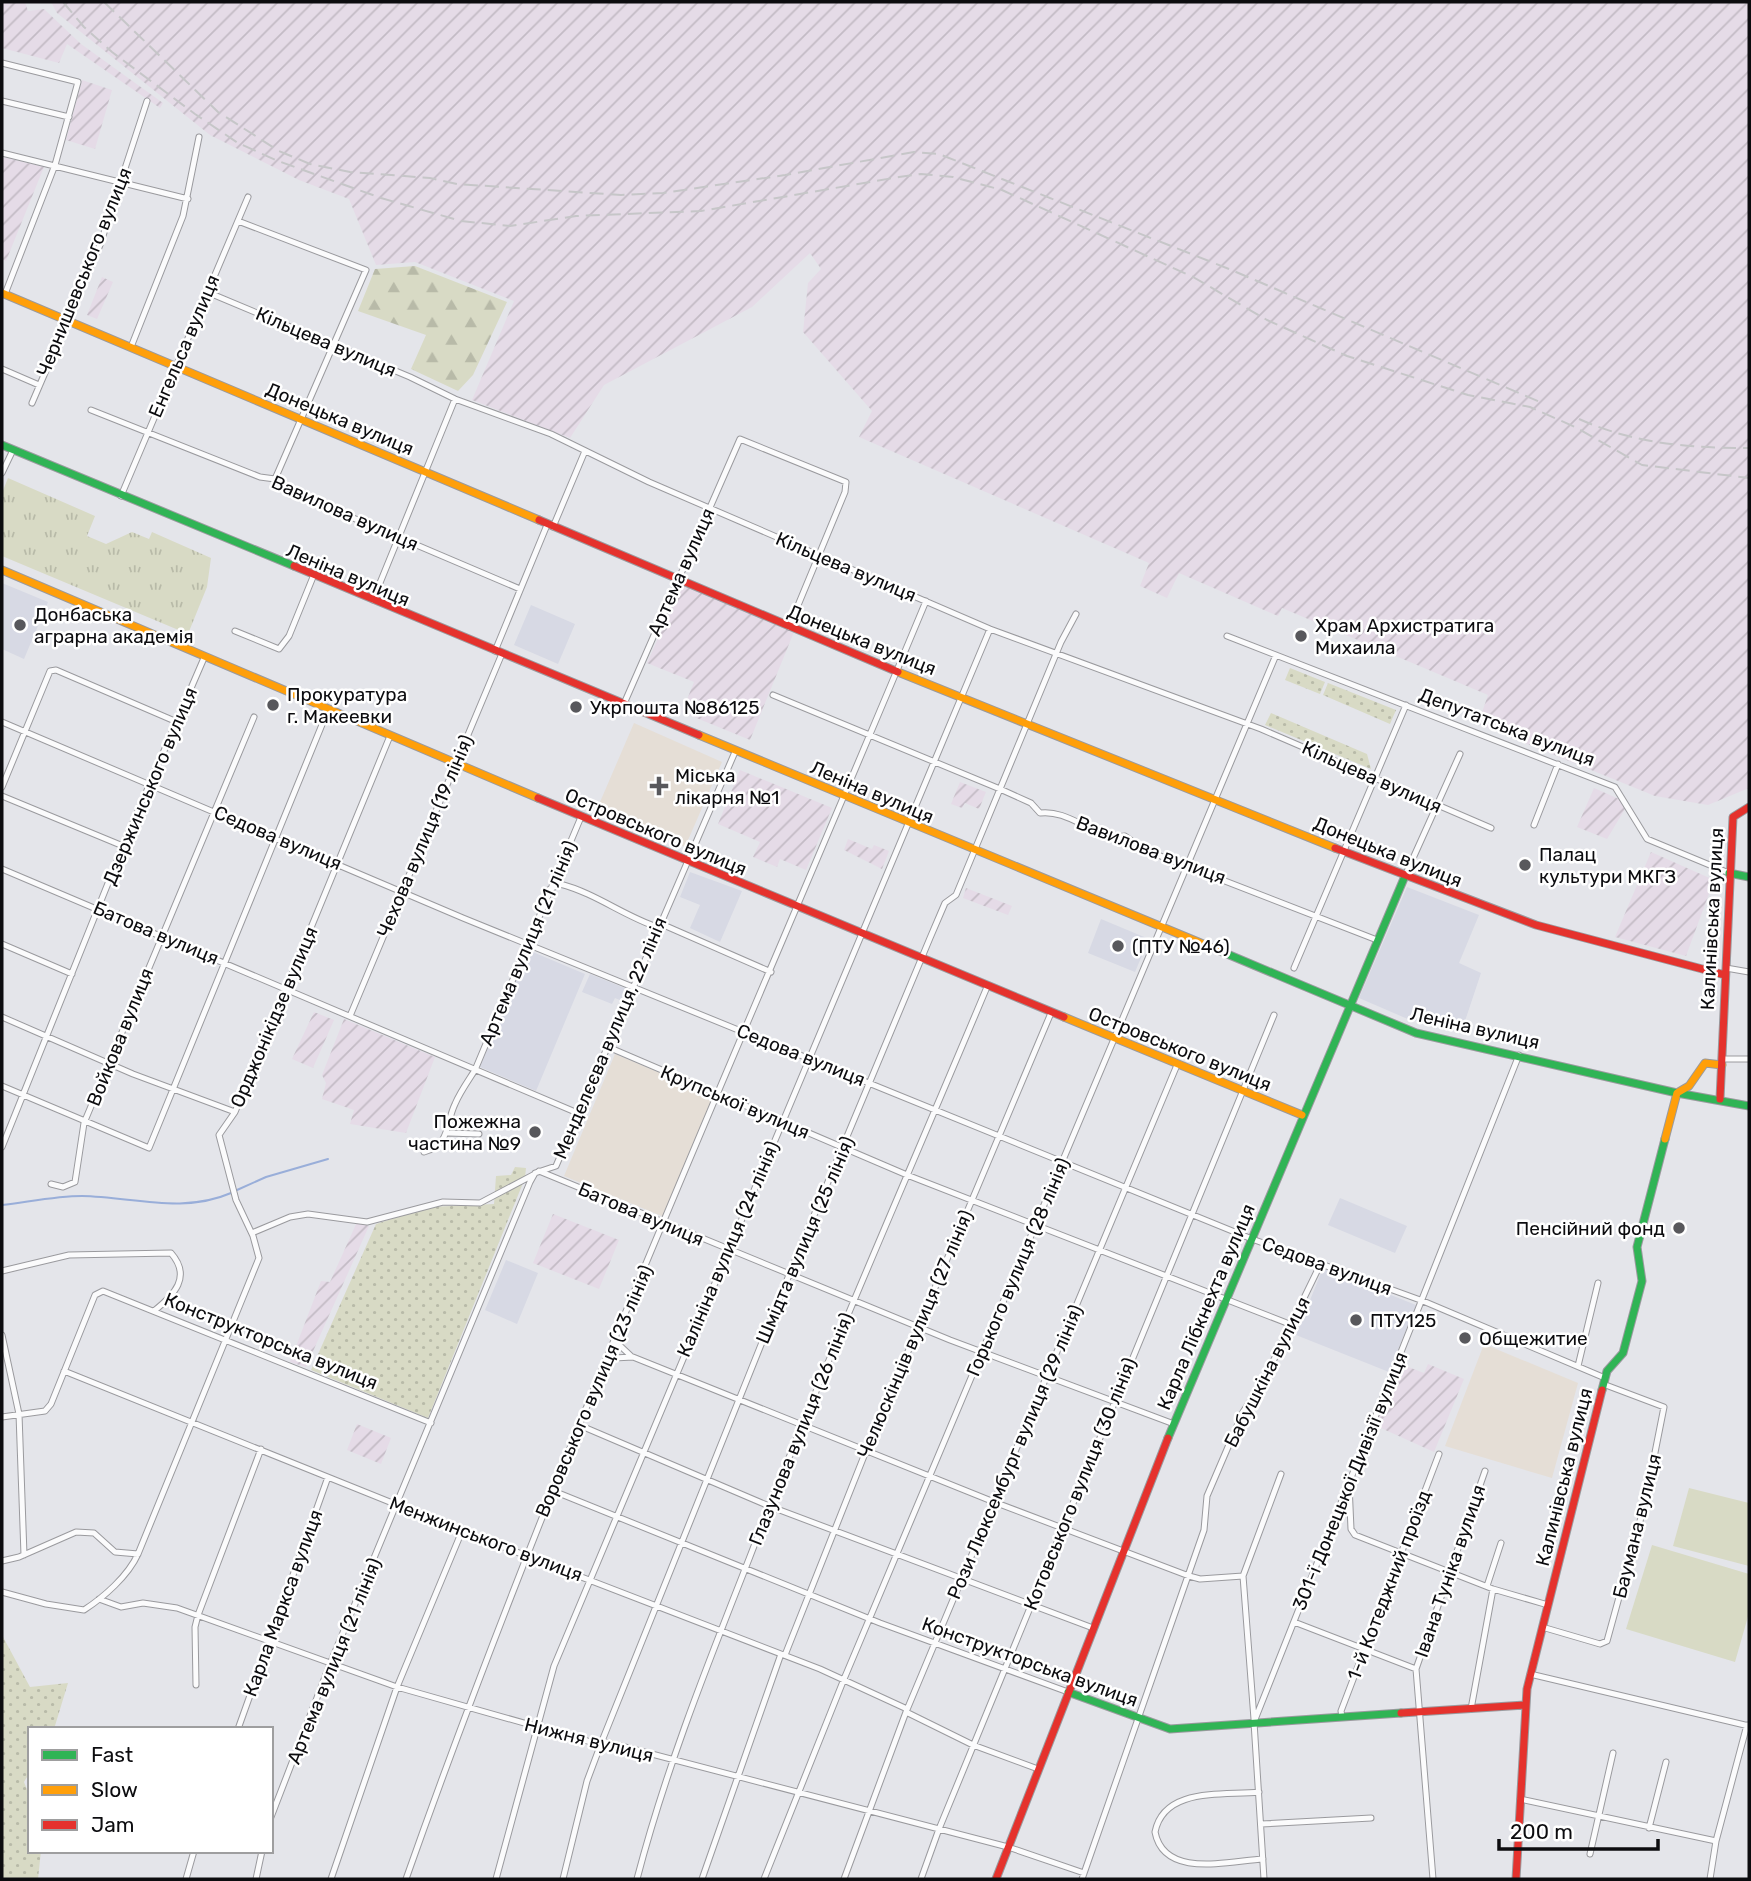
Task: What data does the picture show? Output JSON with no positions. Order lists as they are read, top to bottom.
{
  "streets": {
    "street": [
      "Чернишевського вулиця",
      "Кільцева вулиця",
      "Енгельса вулиця",
      "Донецька вулиця",
      "Вавилова вулиця",
      "Артема вулиця",
      "Леніна вулиця",
      "Депутатська вулиця",
      "Дзержинського вулиця",
      "Островського вулиця",
      "Чехова вулиця (19 лiнiя)",
      "Седова вулиця",
      "Калинівська вулиця",
      "Батова вулиця",
      "Артема вулиця (21 лiнiя)",
      "Орджонікідзе вулиця",
      "Войкова вулиця",
      "Менделєєва вулиця, 22 лінія",
      "Крупської вулиця",
      "Шмідта вулиця (25 лiнiя)",
      "Калініна вулиця (24 лiнiя)",
      "Горького вулиця (28 лiнiя)",
      "Карла Лібкнехта вулиця",
      "Челюскінців вулиця (27 лiнiя)",
      "Конструкторська вулиця",
      "Бабушкіна вулиця",
      "Воровського вулиця (23 лiнiя)",
      "Глазунова вулиця (26 лiнiя)",
      "Рози Люксембург вулиця (29 лiнiя)",
      "301-ї Донецької Дивізії вулиця",
      "Котовського вулиця (30 лiнiя)",
      "Баумана вулиця",
      "Менжинського вулиця",
      "Івана Туніка вулиця",
      "1-й Котеджний проїзд",
      "Карла Маркса вулиця",
      "Нижня вулиця"
    ]
  },
  "crossings": [
    ["Чернишевського вулиця", "Донецька вулиця"],
    ["Кільцева вулиця", "Енгельса вулиця"],
    ["Кільцева вулиця", "Артема вулиця"],
    ["Кільцева вулиця", "Чехова вулиця (19 лiнiя)"],
    ["Кільцева вулиця", "Шмідта вулиця (25 лiнiя)"],
    ["Кільцева вулиця", "Калініна вулиця (24 лiнiя)"],
    ["Кільцева вулиця", "Горького вулиця (28 лiнiя)"],
    ["Кільцева вулиця", "Карла Лібкнехта вулиця"],
    ["Кільцева вулиця", "Воровського вулиця (23 лiнiя)"],
    ["Енгельса вулиця", "Донецька вулиця"],
    ["Енгельса вулиця", "Вавилова вулиця"],
    ["Енгельса вулиця", "Леніна вулиця"],
    ["Донецька вулиця", "Артема вулиця"],
    ["Донецька вулиця", "Чехова вулиця (19 лiнiя)"],
    ["Донецька вулиця", "Калинівська вулиця"],
    ["Донецька вулиця", "Шмідта вулиця (25 лiнiя)"],
    ["Донецька вулиця", "Калініна вулиця (24 лiнiя)"],
    ["Донецька вулиця", "Горького вулиця (28 лiнiя)"],
    ["Донецька вулиця", "Карла Лібкнехта вулиця"],
    ["Донецька вулиця", "Воровського вулиця (23 лiнiя)"],
    ["Вавилова вулиця", "Чехова вулиця (19 лiнiя)"],
    ["Вавилова вулиця", "Шмідта вулиця (25 лiнiя)"],
    ["Вавилова вулиця", "Калініна вулиця (24 лiнiя)"],
    ["Вавилова вулиця", "Горького вулиця (28 лiнiя)"],
    ["Вавилова вулиця", "Карла Лібкнехта вулиця"],
    ["Вавилова вулиця", "Воровського вулиця (23 лiнiя)"],
    ["Артема вулиця", "Леніна вулиця"],
    ["Леніна вулиця", "Чехова вулиця (19 лiнiя)"],
    ["Леніна вулиця", "Калинівська вулиця"],
    ["Леніна вулиця", "Менделєєва вулиця, 22 лінія"],
    ["Леніна вулиця", "Шмідта вулиця (25 лiнiя)"],
    ["Леніна вулиця", "Калініна вулиця (24 лiнiя)"],
    ["Леніна вулиця", "Горького вулиця (28 лiнiя)"],
    ["Леніна вулиця", "Карла Лібкнехта вулиця"],
    ["Леніна вулиця", "Воровського вулиця (23 лiнiя)"],
    ["Леніна вулиця", "301-ї Донецької Дивізії вулиця"],
    ["Депутатська вулиця", "Калинівська вулиця"],
    ["Депутатська вулиця", "Горького вулиця (28 лiнiя)"],
    ["Дзержинського вулиця", "Островського вулиця"],
    ["Дзержинського вулиця", "Седова вулиця"],
    ["Дзержинського вулиця", "Батова вулиця"],
    ["Островського вулиця", "Чехова вулиця (19 лiнiя)"],
    ["Островського вулиця", "Артема вулиця (21 лiнiя)"],
    ["Островського вулиця", "Орджонікідзе вулиця"],
    ["Островського вулиця", "Менделєєва вулиця, 22 лінія"],
    ["Островського вулиця", "Шмідта вулиця (25 лiнiя)"],
    ["Островського вулиця", "Калініна вулиця (24 лiнiя)"],
    ["Островського вулиця", "Горького вулиця (28 лiнiя)"],
    ["Островського вулиця", "Карла Лібкнехта вулиця"],
    ["Островського вулиця", "Челюскінців вулиця (27 лiнiя)"],
    ["Островського вулиця", "Воровського вулиця (23 лiнiя)"],
    ["Островського вулиця", "Глазунова вулиця (26 лiнiя)"],
    ["Островського вулиця", "Рози Люксембург вулиця (29 лiнiя)"],
    ["Островського вулиця", "Котовського вулиця (30 лiнiя)"],
    ["Чехова вулиця (19 лiнiя)", "Седова вулиця"],
    ["Чехова вулиця (19 лiнiя)", "Батова вулиця"],
    ["Седова вулиця", "Калинівська вулиця"],
    ["Седова вулиця", "Артема вулиця (21 лiнiя)"],
    ["Седова вулиця", "Орджонікідзе вулиця"],
    ["Седова вулиця", "Войкова вулиця"],
    ["Седова вулиця", "Менделєєва вулиця, 22 лінія"],
    ["Седова вулиця", "Шмідта вулиця (25 лiнiя)"],
    ["Седова вулиця", "Калініна вулиця (24 лiнiя)"],
    ["Седова вулиця", "Горького вулиця (28 лiнiя)"],
    ["Седова вулиця", "Карла Лібкнехта вулиця"],
    ["Седова вулиця", "Челюскінців вулиця (27 лiнiя)"],
    ["Седова вулиця", "Бабушкіна вулиця"],
    ["Седова вулиця", "Воровського вулиця (23 лiнiя)"],
    ["Седова вулиця", "Глазунова вулиця (26 лiнiя)"],
    ["Седова вулиця", "Рози Люксембург вулиця (29 лiнiя)"],
    ["Седова вулиця", "301-ї Донецької Дивізії вулиця"],
    ["Седова вулиця", "Котовського вулиця (30 лiнiя)"],
    ["Седова вулиця", "Баумана вулиця"],
    ["Калинівська вулиця", "Конструкторська вулиця"],
    ["Калинівська вулиця", "Баумана вулиця"],
    ["Батова вулиця", "Артема вулиця (21 лiнiя)"],
    ["Батова вулиця", "Орджонікідзе вулиця"],
    ["Батова вулиця", "Войкова вулиця"],
    ["Батова вулиця", "Менделєєва вулиця, 22 лінія"],
    ["Батова вулиця", "Шмідта вулиця (25 лiнiя)"],
    ["Батова вулиця", "Калініна вулиця (24 лiнiя)"],
    ["Батова вулиця", "Горького вулиця (28 лiнiя)"],
    ["Батова вулиця", "Карла Лібкнехта вулиця"],
    ["Батова вулиця", "Челюскінців вулиця (27 лiнiя)"],
    ["Батова вулиця", "Воровського вулиця (23 лiнiя)"],
    ["Батова вулиця", "Глазунова вулиця (26 лiнiя)"],
    ["Батова вулиця", "Рози Люксембург вулиця (29 лiнiя)"],
    ["Батова вулиця", "Котовського вулиця (30 лiнiя)"],
    ["Артема вулиця (21 лiнiя)", "Менделєєва вулиця, 22 лінія"],
    ["Артема вулиця (21 лiнiя)", "Менжинського вулиця"],
    ["Артема вулиця (21 лiнiя)", "Нижня вулиця"],
    ["Орджонікідзе вулиця", "Конструкторська вулиця"],
    ["Орджонікідзе вулиця", "Менжинського вулиця"],
    ["Орджонікідзе вулиця", "Нижня вулиця"],
    ["Менделєєва вулиця, 22 лінія", "Крупської вулиця"],
    ["Менделєєва вулиця, 22 лінія", "Конструкторська вулиця"],
    ["Менделєєва вулиця, 22 лінія", "Менжинського вулиця"],
    ["Крупської вулиця", "Шмідта вулиця (25 лiнiя)"],
    ["Крупської вулиця", "Калініна вулиця (24 лiнiя)"],
    ["Крупської вулиця", "Горького вулиця (28 лiнiя)"],
    ["Крупської вулиця", "Карла Лібкнехта вулиця"],
    ["Крупської вулиця", "Челюскінців вулиця (27 лiнiя)"],
    ["Крупської вулиця", "Бабушкіна вулиця"],
    ["Крупської вулиця", "Воровського вулиця (23 лiнiя)"],
    ["Крупської вулиця", "Глазунова вулиця (26 лiнiя)"],
    ["Крупської вулиця", "Рози Люксембург вулиця (29 лiнiя)"],
    ["Крупської вулиця", "Котовського вулиця (30 лiнiя)"],
    ["Шмідта вулиця (25 лiнiя)", "Конструкторська вулиця"],
    ["Шмідта вулиця (25 лiнiя)", "Менжинського вулиця"],
    ["Шмідта вулиця (25 лiнiя)", "Нижня вулиця"],
    ["Калініна вулиця (24 лiнiя)", "Конструкторська вулиця"],
    ["Калініна вулиця (24 лiнiя)", "Менжинського вулиця"],
    ["Калініна вулиця (24 лiнiя)", "Нижня вулиця"],
    ["Горького вулиця (28 лiнiя)", "Конструкторська вулиця"],
    ["Горького вулиця (28 лiнiя)", "Менжинського вулиця"],
    ["Горького вулиця (28 лiнiя)", "Нижня вулиця"],
    ["Карла Лібкнехта вулиця", "Конструкторська вулиця"],
    ["Карла Лібкнехта вулиця", "Менжинського вулиця"],
    ["Карла Лібкнехта вулиця", "Нижня вулиця"],
    ["Челюскінців вулиця (27 лiнiя)", "Конструкторська вулиця"],
    ["Челюскінців вулиця (27 лiнiя)", "Менжинського вулиця"],
    ["Челюскінців вулиця (27 лiнiя)", "Нижня вулиця"],
    ["Конструкторська вулиця", "Бабушкіна вулиця"],
    ["Конструкторська вулиця", "Воровського вулиця (23 лiнiя)"],
    ["Конструкторська вулиця", "Глазунова вулиця (26 лiнiя)"],
    ["Конструкторська вулиця", "Рози Люксембург вулиця (29 лiнiя)"],
    ["Конструкторська вулиця", "301-ї Донецької Дивізії вулиця"],
    ["Конструкторська вулиця", "Котовського вулиця (30 лiнiя)"],
    ["Конструкторська вулиця", "Менжинського вулиця"],
    ["Конструкторська вулиця", "Івана Туніка вулиця"],
    ["Конструкторська вулиця", "1-й Котеджний проїзд"],
    ["Бабушкіна вулиця", "Нижня вулиця"],
    ["Воровського вулиця (23 лiнiя)", "Менжинського вулиця"],
    ["Воровського вулиця (23 лiнiя)", "Нижня вулиця"],
    ["Глазунова вулиця (26 лiнiя)", "Менжинського вулиця"],
    ["Глазунова вулиця (26 лiнiя)", "Нижня вулиця"],
    ["Рози Люксембург вулиця (29 лiнiя)", "Менжинського вулиця"],
    ["Рози Люксембург вулиця (29 лiнiя)", "Нижня вулиця"],
    ["Котовського вулиця (30 лiнiя)", "Менжинського вулиця"],
    ["Котовського вулиця (30 лiнiя)", "Нижня вулиця"],
    ["Менжинського вулиця", "Карла Маркса вулиця"],
    ["Карла Маркса вулиця", "Нижня вулиця"]
  ],
  "places": {
    "other": [
      "Донбаська аграрна академія",
      "Храм Архистратига Михаила",
      "Прокуратура г. Макеевки",
      "Укрпошта №86125",
      "Палац культури МКГЗ",
      "(ПТУ №46)",
      "Пожежна частина №9",
      "Пенсійний фонд",
      "ПТУ125",
      "Общежитие"
    ],
    "health": ["Міська лікарня №1"]
  },
  "legend": ["Fast", "Slow", "Jam"],
  "scale_bar": "200 m"
}
